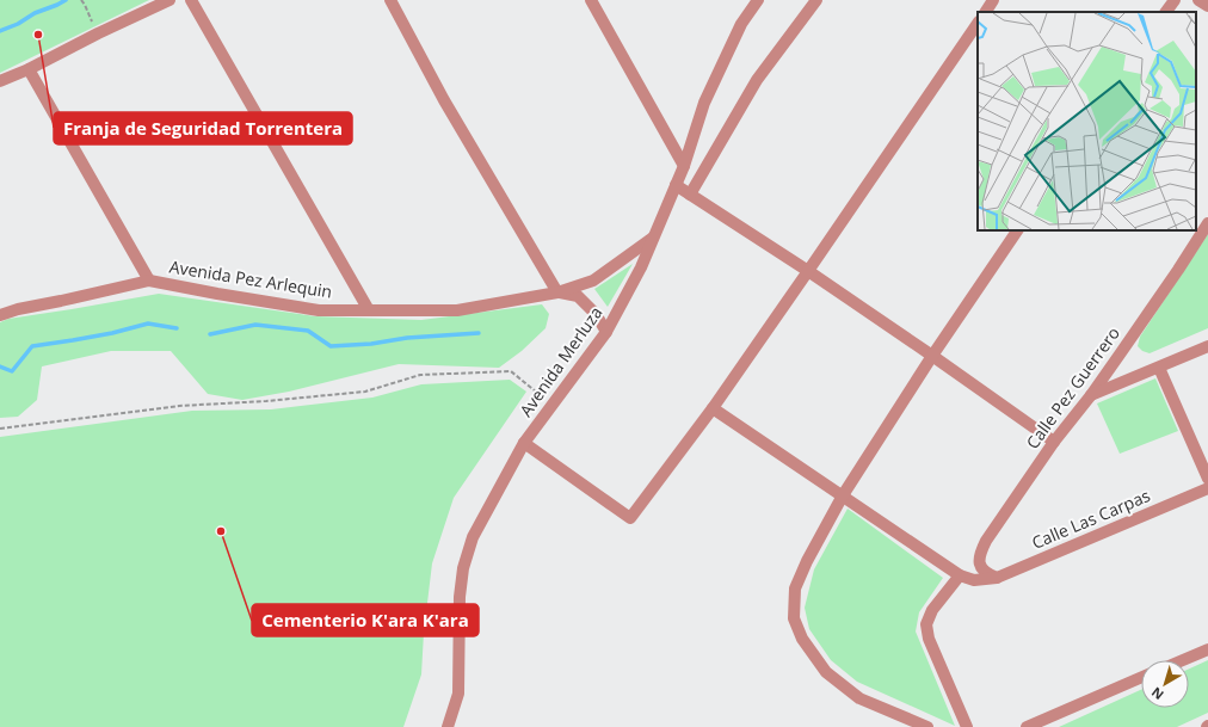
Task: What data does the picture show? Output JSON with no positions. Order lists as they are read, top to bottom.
{
  "streets": {
    "street": [
      "Avenida Pez Arlequin",
      "Avenida Merluza",
      "Calle Pez Guerrero",
      "Calle Las Carpas"
    ]
  },
  "crossings": [
    ["Avenida Pez Arlequin", "Avenida Merluza"],
    ["Calle Pez Guerrero", "Calle Las Carpas"]
  ],
  "places": ["Franja de Seguridad Torrentera", "Cementerio K'ara K'ara"],
  "north": "bottom left"
}
